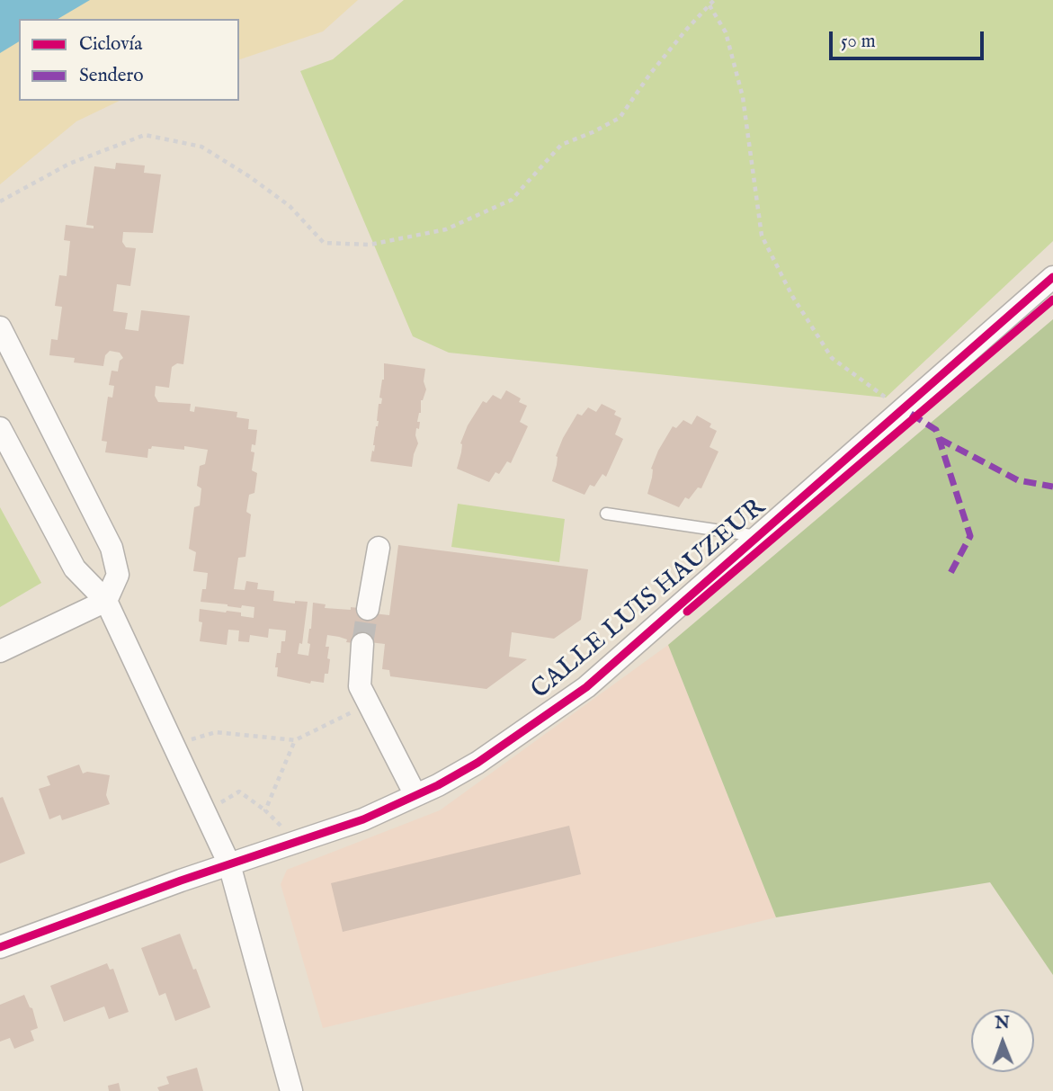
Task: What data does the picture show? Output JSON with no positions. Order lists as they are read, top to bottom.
{
  "streets": {
    "street": ["CALLE LUIS HAUZEUR"]
  },
  "legend": ["Ciclovía", "Sendero"],
  "scale_bar": "50 m",
  "north": "top"
}
